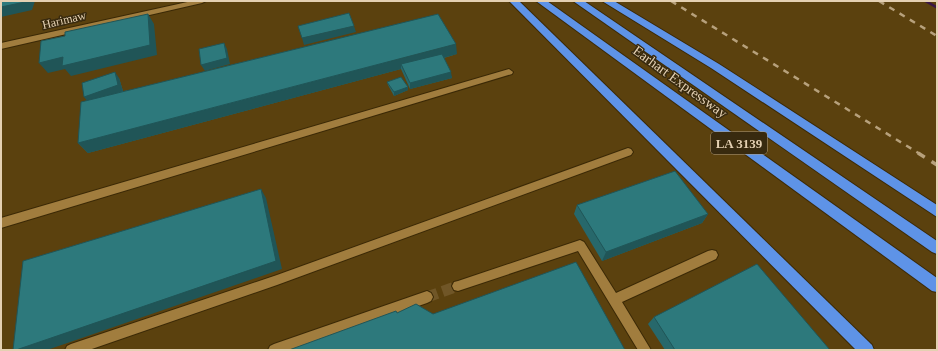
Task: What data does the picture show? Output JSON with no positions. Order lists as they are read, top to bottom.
{
  "streets": {
    "highway": ["Earhart Expressway", "LA 3139"],
    "street": ["Harimaw"]
  }
}
